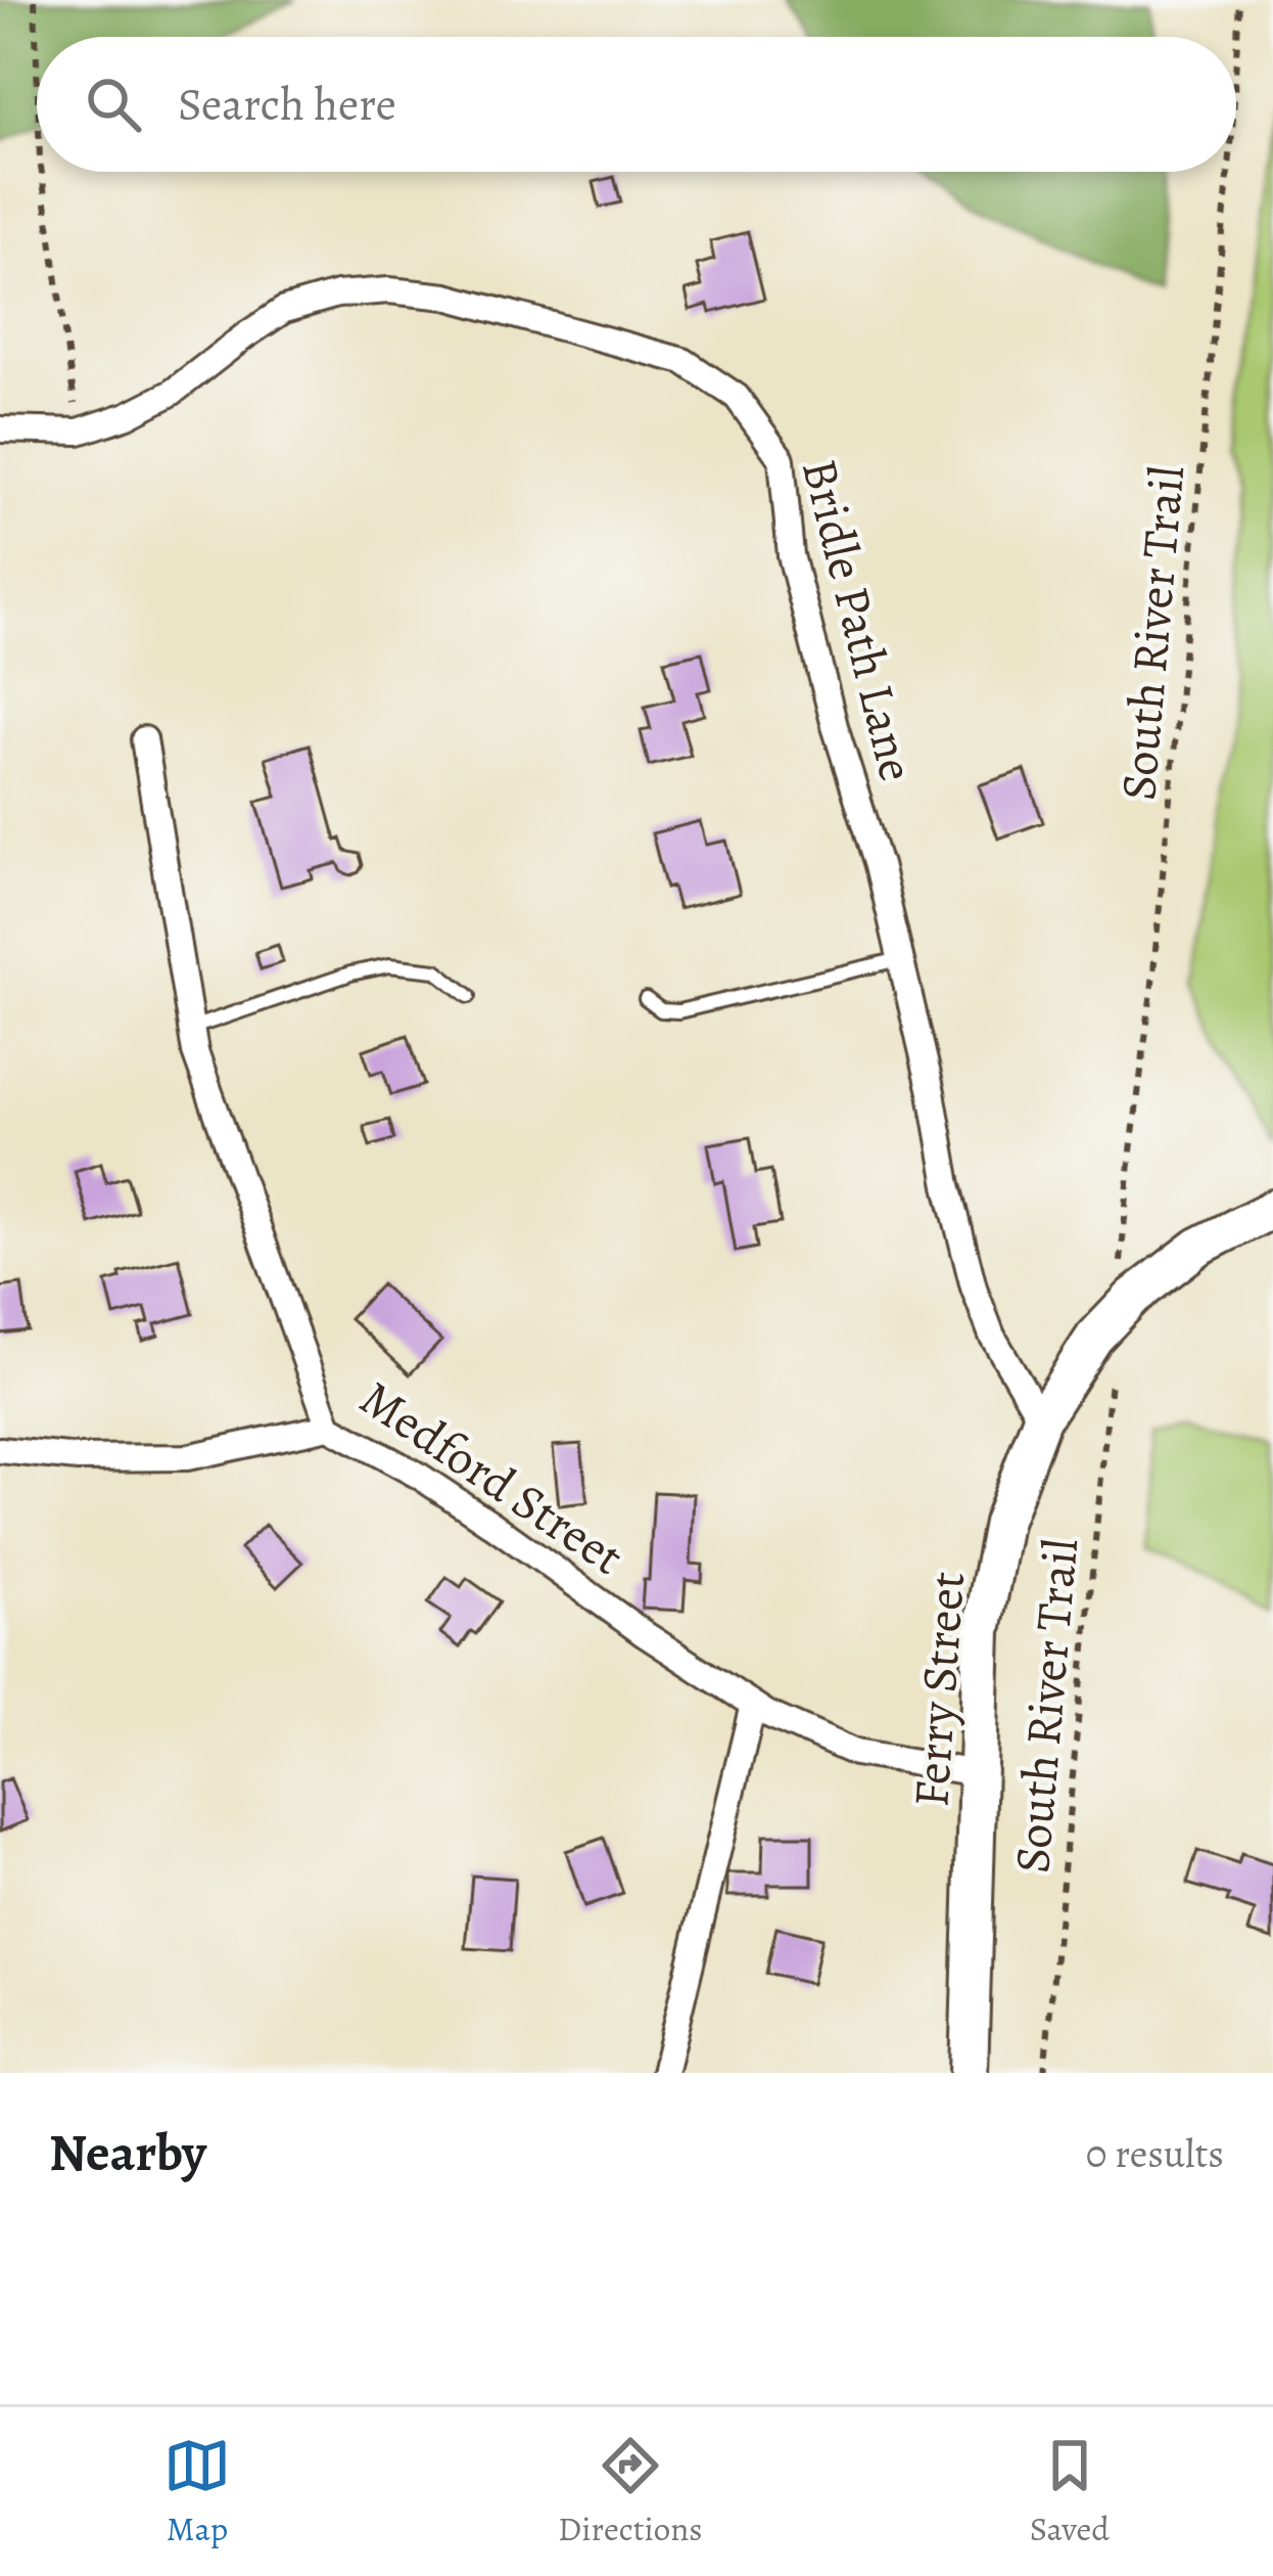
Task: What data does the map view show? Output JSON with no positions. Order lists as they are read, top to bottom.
{
  "streets": {
    "main road": ["Ferry Street"],
    "street": ["Bridle Path Lane", "Medford Street"],
    "path": ["South River Trail"]
  },
  "crossings": [
    ["Bridle Path Lane", "Ferry Street"],
    ["Medford Street", "Ferry Street"]
  ],
  "page": {
    "search": "Search here",
    "heading": ["Nearby", "0 results"],
    "nav": ["Map", "Directions", "Saved"]
  }
}
